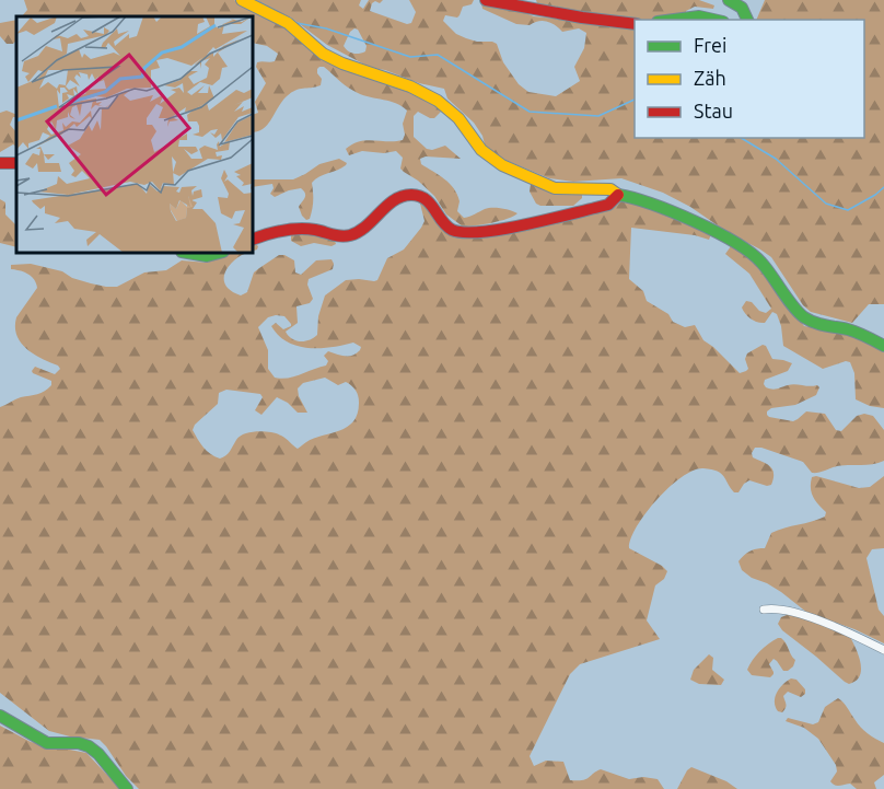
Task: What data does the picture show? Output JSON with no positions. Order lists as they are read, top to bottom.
{
  "legend": ["Frei", "Zäh", "Stau"]
}
